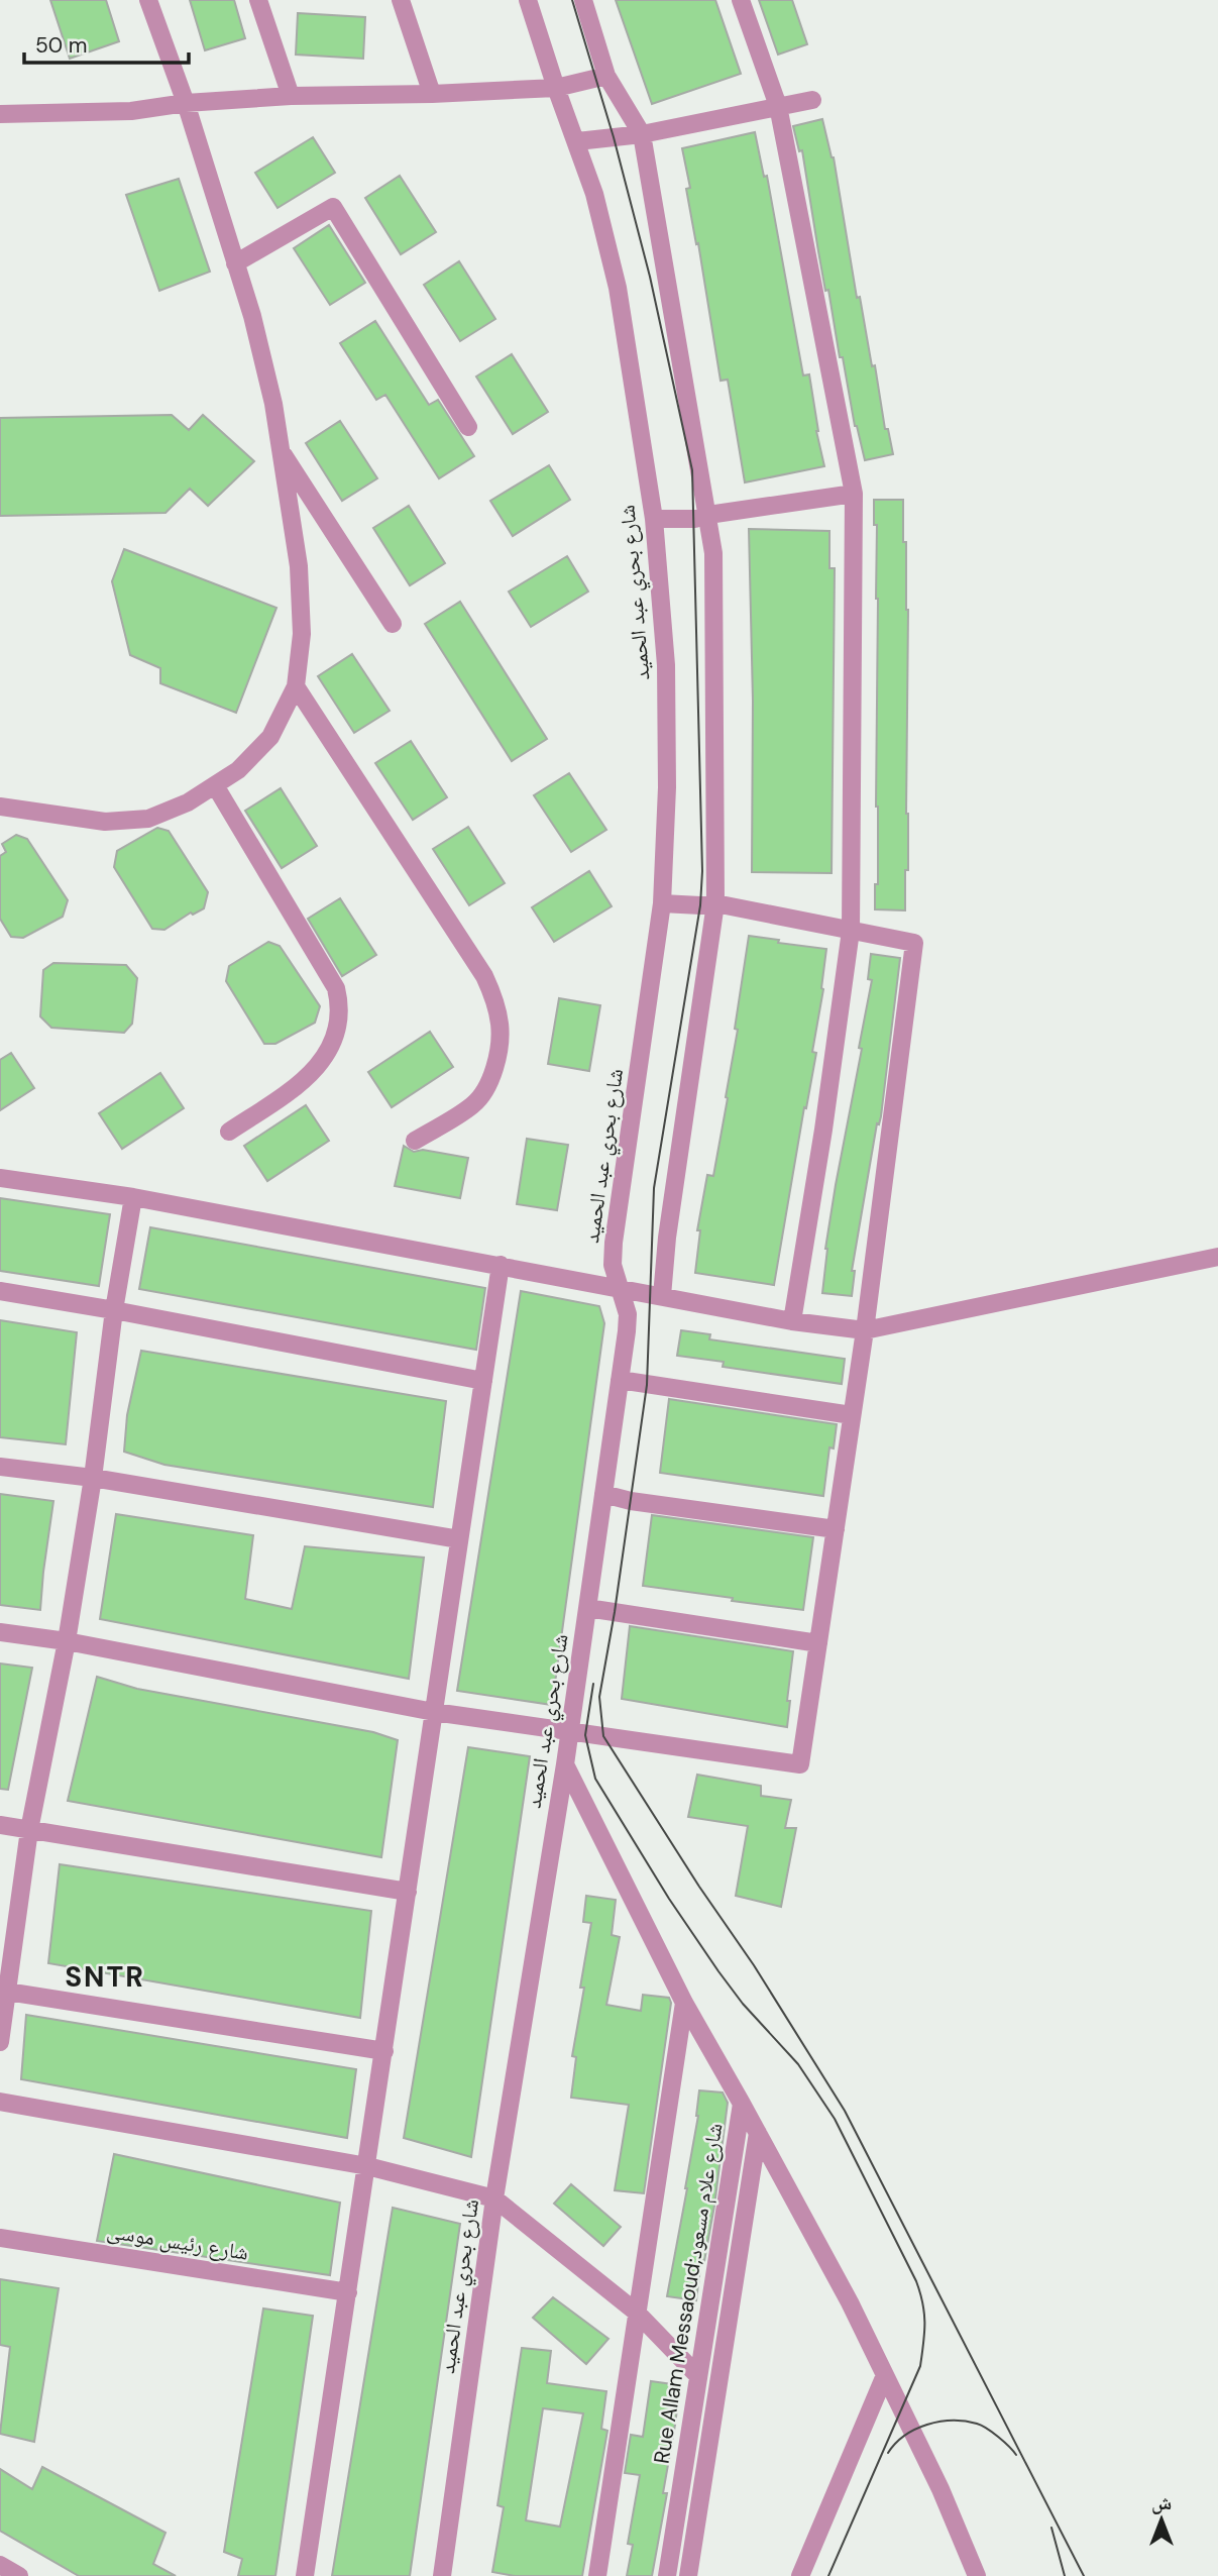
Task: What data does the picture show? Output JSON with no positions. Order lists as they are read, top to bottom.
{
  "streets": {
    "street": ["شارع بحري عبد الحميد", "شارع رئيس موسى", "Rue Allam Messaoud;شارع علام مسعود"]
  },
  "crossings": [
    ["شارع بحري عبد الحميد", "Rue Allam Messaoud;شارع علام مسعود"]
  ],
  "districts": ["SNTR"],
  "scale_bar": "50 m",
  "north": "top"
}
